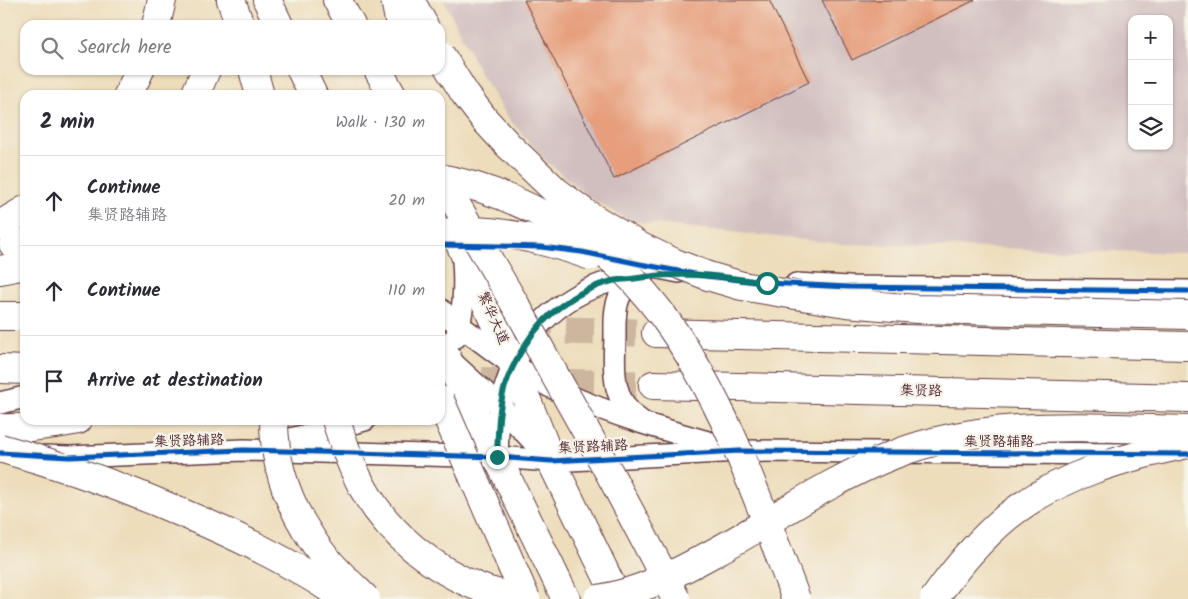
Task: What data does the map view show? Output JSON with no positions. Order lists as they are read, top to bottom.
{
  "streets": {
    "main road": ["繁华大道", "集贤路"],
    "street": ["集贤路辅路"]
  },
  "crossings": [
    ["繁华大道", "集贤路辅路"]
  ],
  "page": {
    "map_buttons": ["+", "−"],
    "search": "Search here",
    "heading": ["2 min", "Walk · 130 m"],
    "list": [
      ["Continue", "集贤路辅路", "20 m"],
      ["Continue", "110 m"],
      "Arrive at destination"
    ]
  }
}
